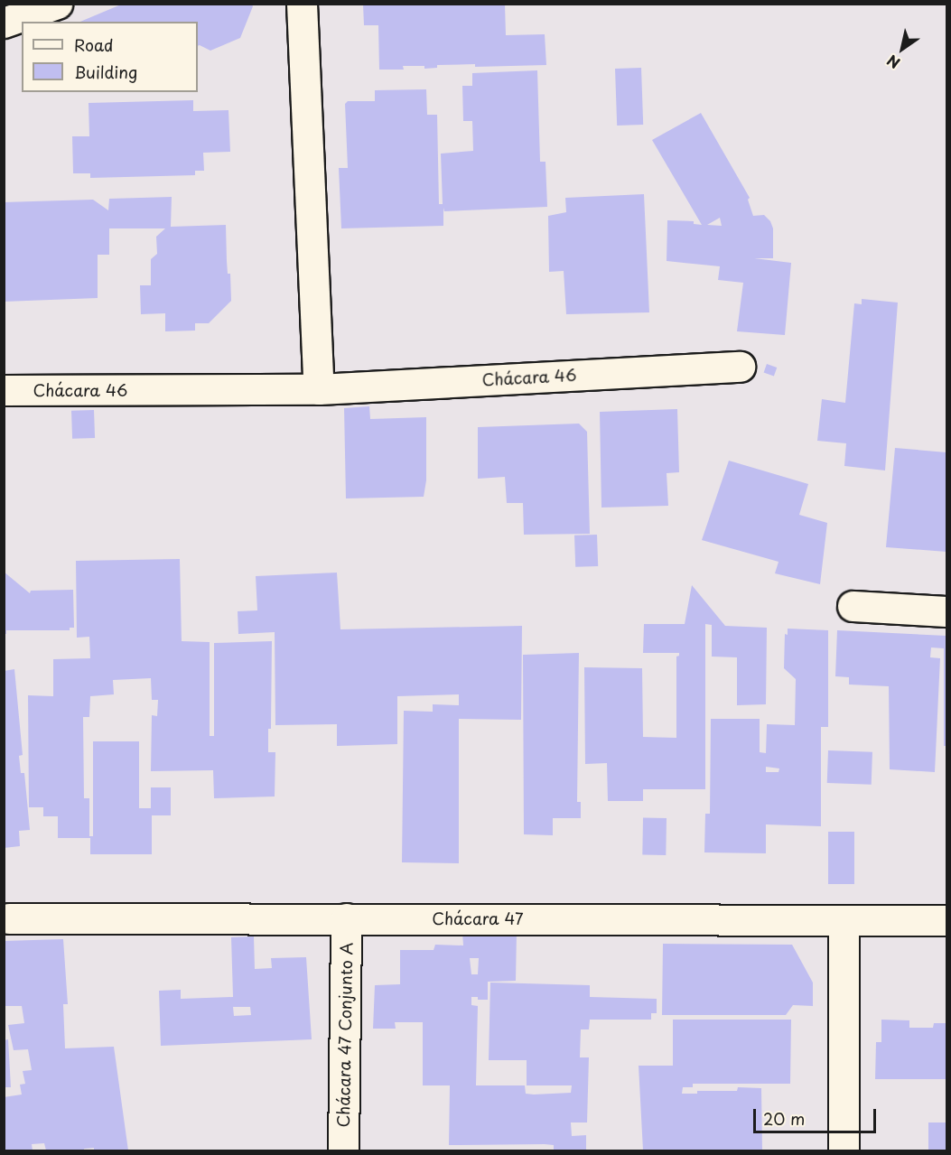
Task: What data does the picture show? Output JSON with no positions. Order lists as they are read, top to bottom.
{
  "streets": {
    "street": ["Chácara 46", "Chácara 47", "Chácara 47 Conjunto A"]
  },
  "crossings": [
    ["Chácara 47", "Chácara 47 Conjunto A"]
  ],
  "legend": ["Road", "Building"],
  "scale_bar": "20 m",
  "north": "bottom left"
}
